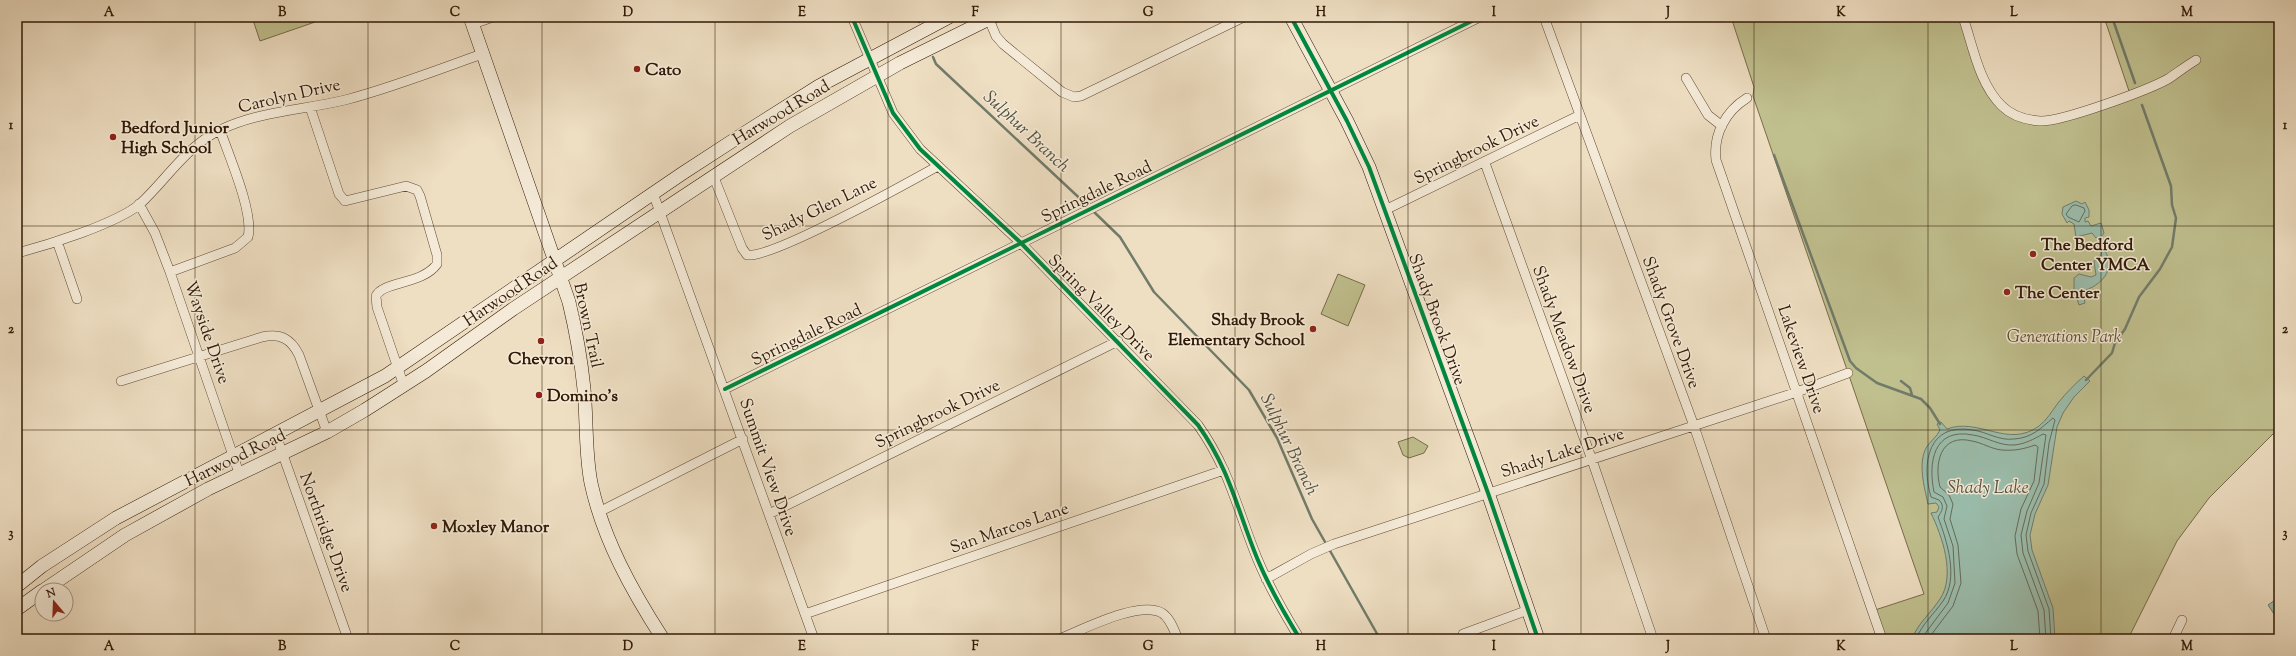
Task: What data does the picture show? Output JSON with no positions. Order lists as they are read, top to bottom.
{
  "streets": {
    "main road": ["Harwood Road", "Shady Brook Drive", "Brown Trail"],
    "street": [
      "Carolyn Drive",
      "Springbrook Drive",
      "Springdale Road",
      "Shady Glen Lane",
      "Spring Valley Drive",
      "Shady Grove Drive",
      "Wayside Drive",
      "Shady Meadow Drive",
      "Lakeview Drive",
      "Shady Lake Drive",
      "Summit View Drive",
      "San Marcos Lane",
      "Northridge Drive"
    ]
  },
  "crossings": [
    ["Carolyn Drive", "Brown Trail"],
    ["Carolyn Drive", "Wayside Drive"],
    ["Harwood Road", "Shady Glen Lane"],
    ["Harwood Road", "Spring Valley Drive"],
    ["Harwood Road", "Brown Trail"],
    ["Harwood Road", "Wayside Drive"],
    ["Harwood Road", "Summit View Drive"],
    ["Harwood Road", "Northridge Drive"],
    ["Springbrook Drive", "Spring Valley Drive"],
    ["Springbrook Drive", "Shady Brook Drive"],
    ["Springbrook Drive", "Shady Grove Drive"],
    ["Springbrook Drive", "Shady Meadow Drive"],
    ["Springbrook Drive", "Summit View Drive"],
    ["Springdale Road", "Spring Valley Drive"],
    ["Springdale Road", "Shady Brook Drive"],
    ["Springdale Road", "Summit View Drive"],
    ["Shady Glen Lane", "Spring Valley Drive"],
    ["Spring Valley Drive", "Shady Lake Drive"],
    ["Spring Valley Drive", "San Marcos Lane"],
    ["Shady Brook Drive", "Shady Lake Drive"],
    ["Shady Grove Drive", "Shady Lake Drive"],
    ["Shady Meadow Drive", "Shady Lake Drive"],
    ["Lakeview Drive", "Shady Lake Drive"],
    ["Summit View Drive", "San Marcos Lane"]
  ],
  "water": ["Sulphur Branch", "Shady Lake"],
  "parks": ["Generations Park"],
  "places": [
    "Cato",
    "Bedford Junior High School",
    "The Bedford Center YMCA",
    "The Center",
    "Shady Brook Elementary School",
    "Chevron",
    "Domino's",
    "Moxley Manor"
  ],
  "north": "top",
  "grid": {
    "columns": [
      "A",
      "B",
      "C",
      "D",
      "E",
      "F",
      "G",
      "H",
      "I",
      "J",
      "K",
      "L",
      "M"
    ],
    "rows": ["1", "2", "3"]
  }
}
